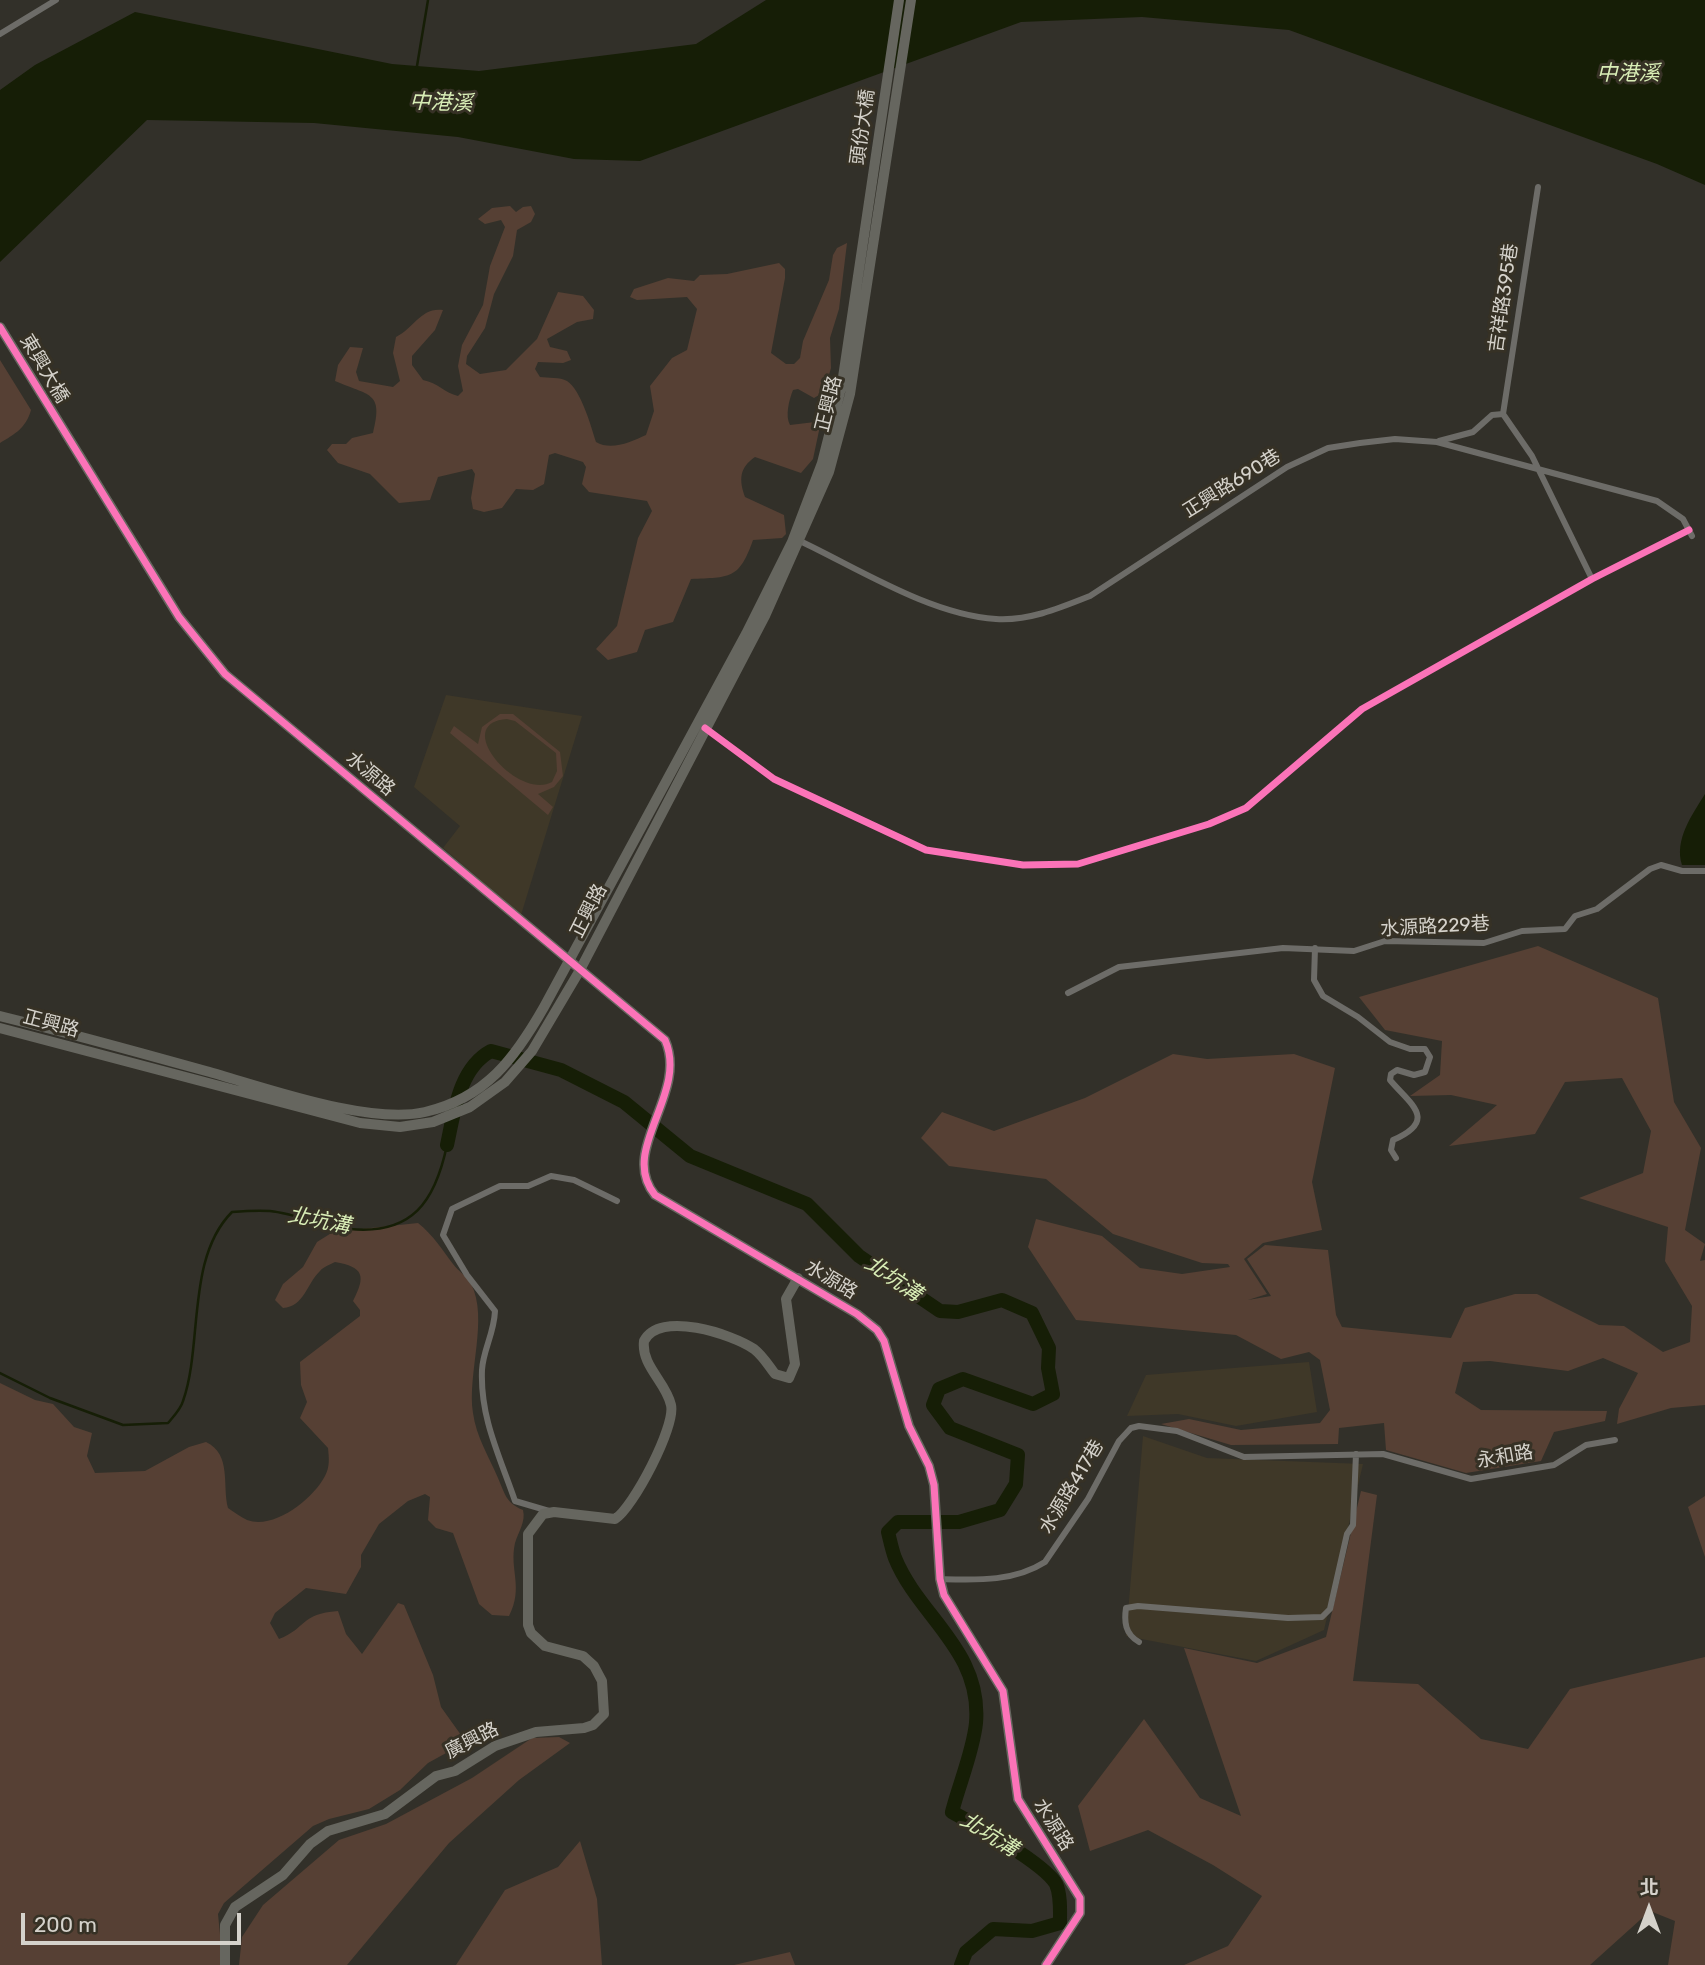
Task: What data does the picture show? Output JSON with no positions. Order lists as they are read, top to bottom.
{
  "streets": {
    "street": [
      "頭份大橋",
      "吉祥路395巷",
      "東興大橋",
      "正興路",
      "正興路690巷",
      "水源路",
      "水源路229巷",
      "永和路",
      "水源路417巷",
      "廣興路"
    ]
  },
  "crossings": [
    ["頭份大橋", "正興路"],
    ["東興大橋", "水源路"],
    ["正興路", "正興路690巷"],
    ["正興路", "水源路"],
    ["水源路", "水源路417巷"],
    ["永和路", "水源路417巷"]
  ],
  "water": ["中港溪", "北坑溝"],
  "scale_bar": "200 m",
  "north": "top"
}
